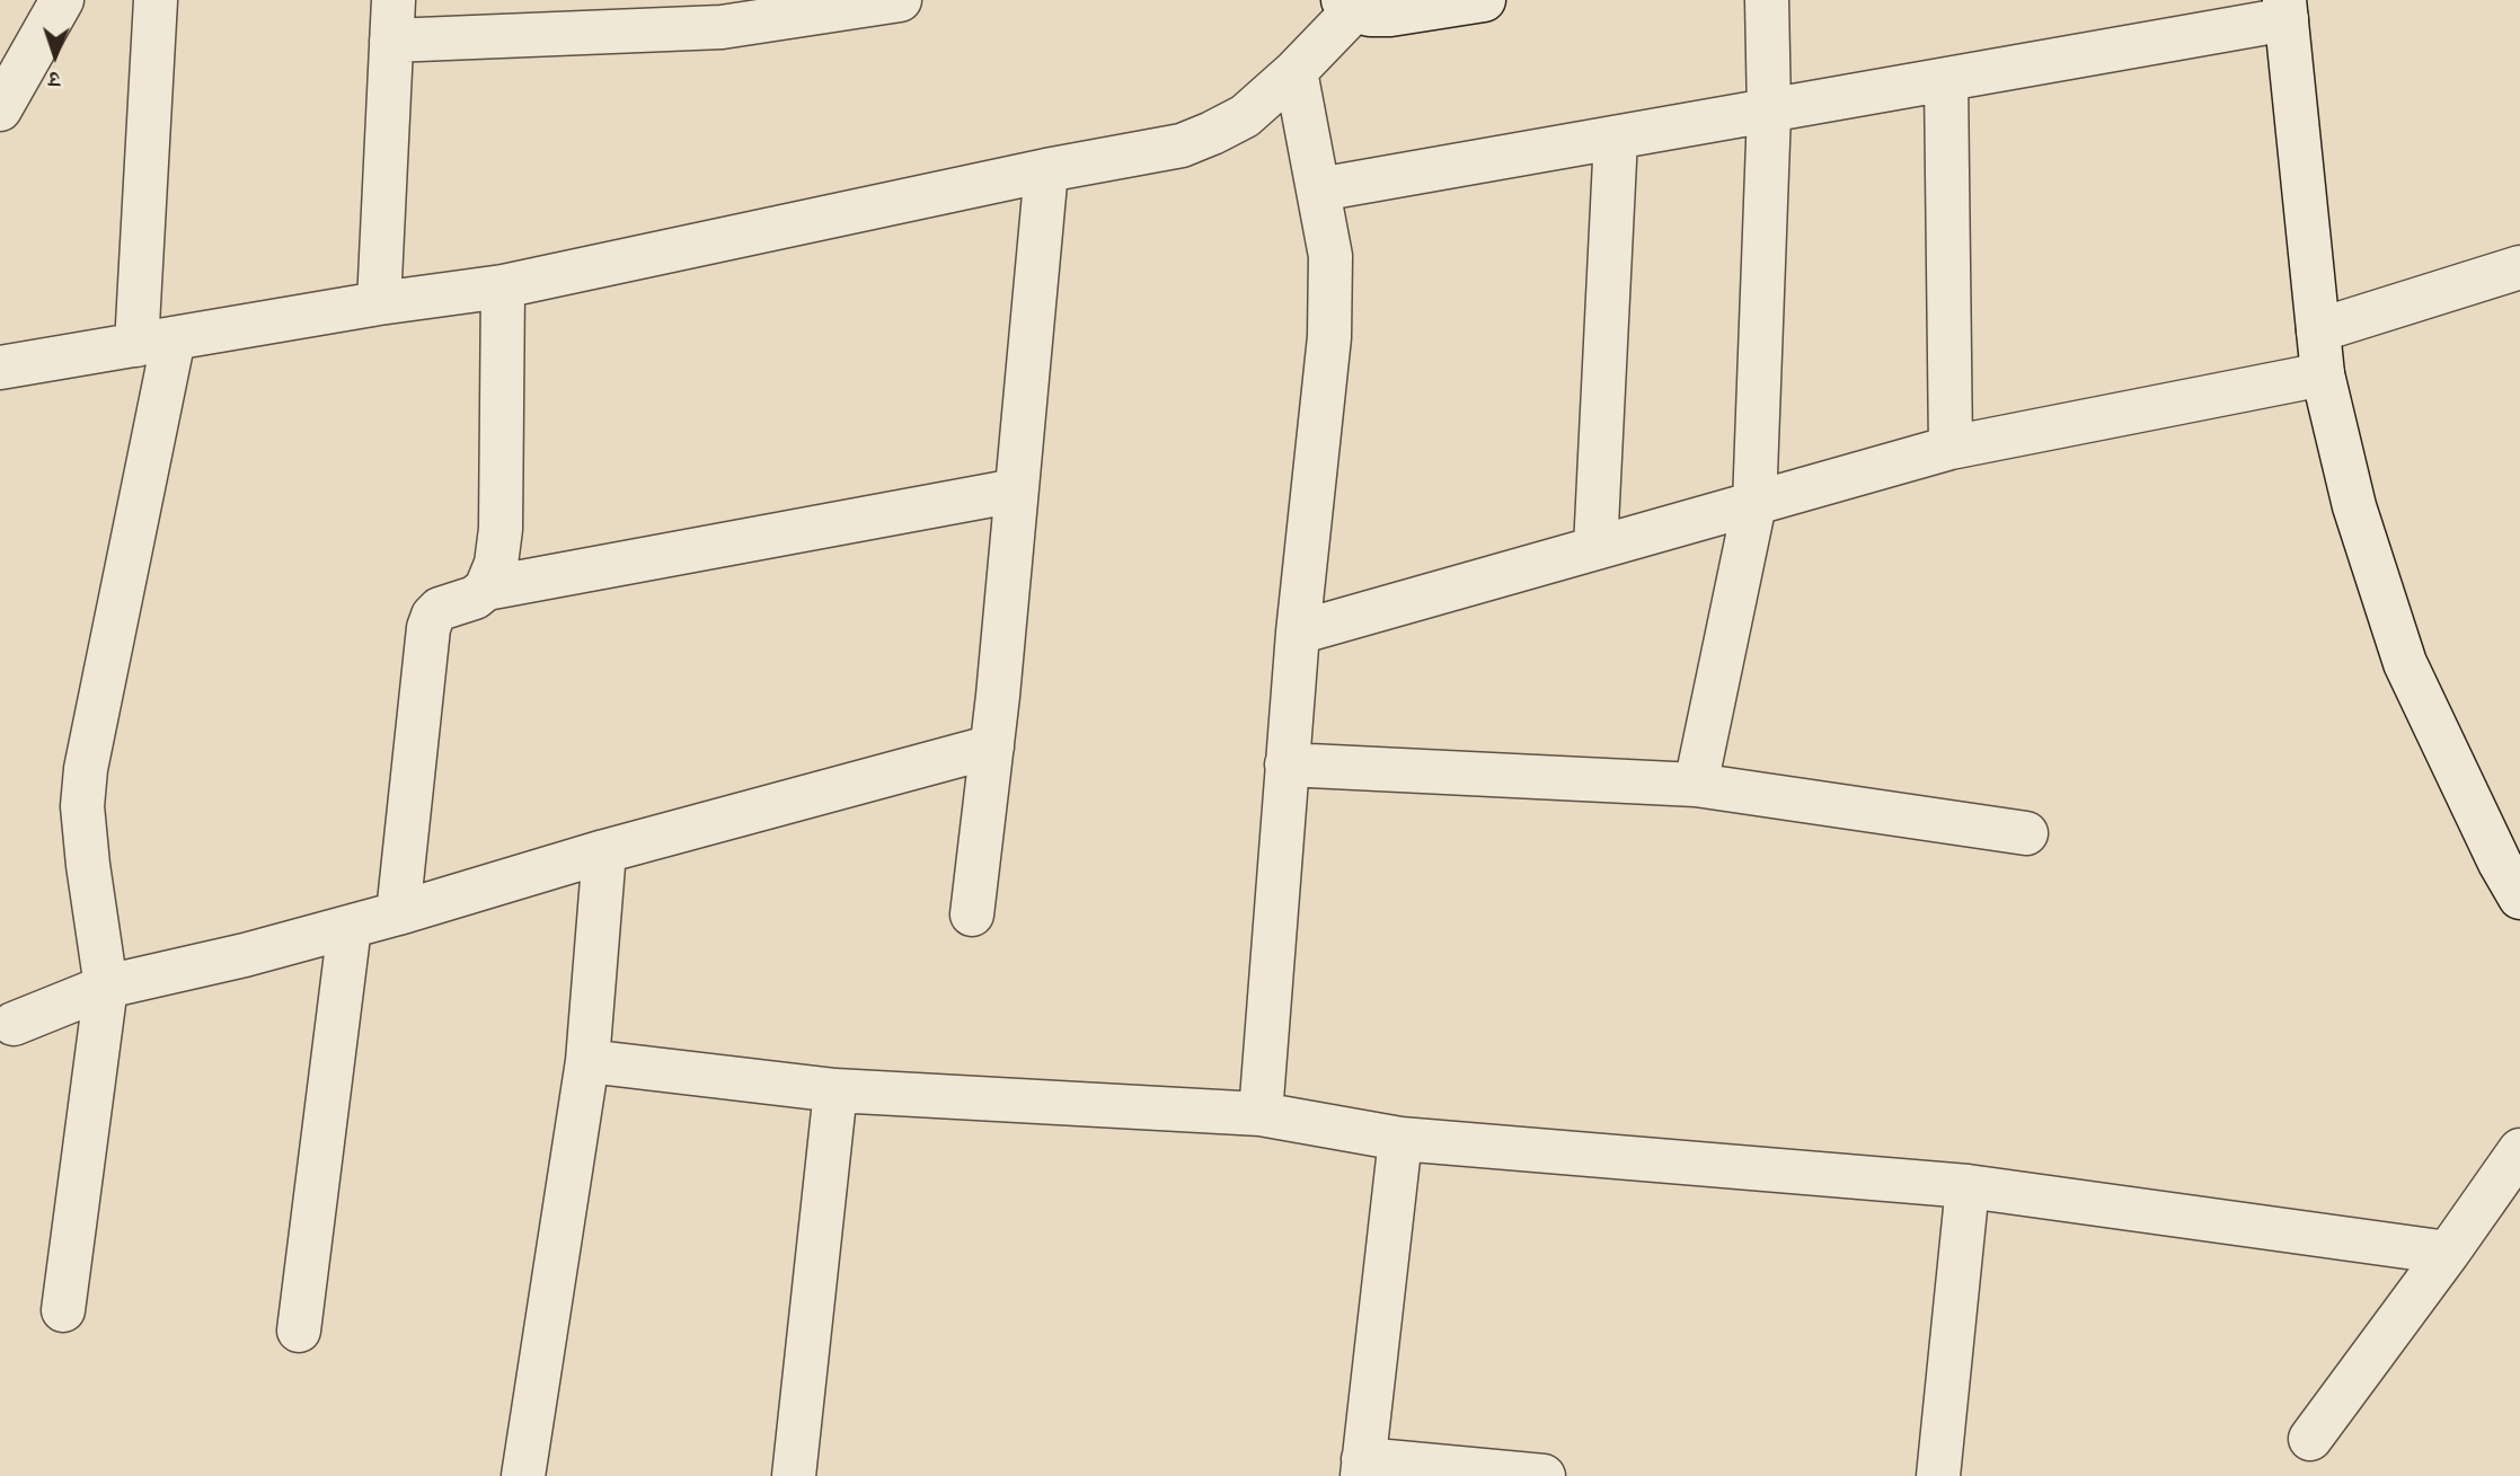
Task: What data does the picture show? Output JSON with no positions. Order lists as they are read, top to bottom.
{
  "north": "bottom"
}
